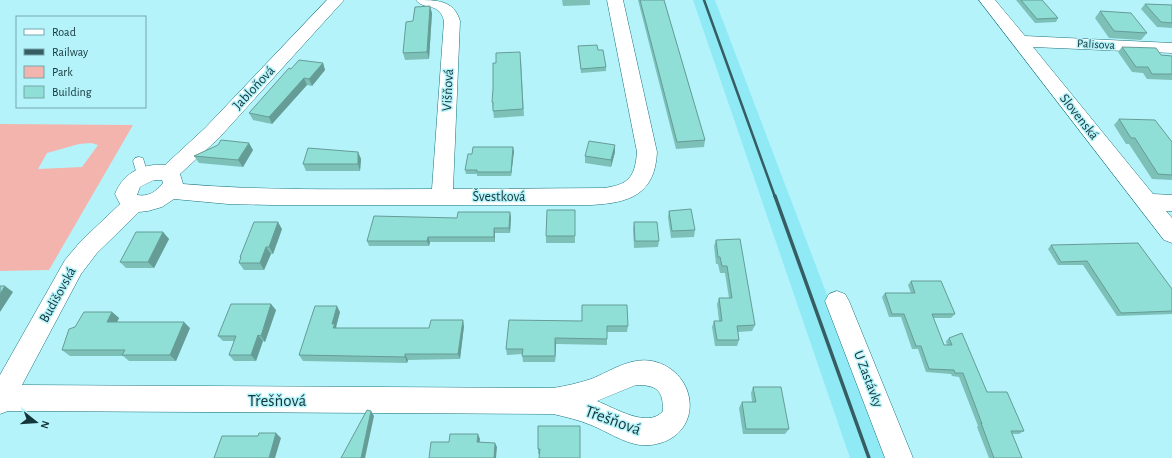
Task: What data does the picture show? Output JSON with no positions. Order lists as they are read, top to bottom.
{
  "streets": {
    "street": [
      "Palisova",
      "Jabloňová",
      "Višňová",
      "Slovenská",
      "Švestková",
      "Budišovská",
      "U Zastávky",
      "Třešňová"
    ]
  },
  "crossings": [
    ["Palisova", "Slovenská"],
    ["Jabloňová", "Švestková"],
    ["Jabloňová", "Budišovská"],
    ["Višňová", "Švestková"],
    ["Švestková", "Budišovská"],
    ["Budišovská", "Třešňová"]
  ],
  "legend": [
    "Road",
    "Railway",
    "Park",
    "Building"
  ],
  "north": "right"
}
